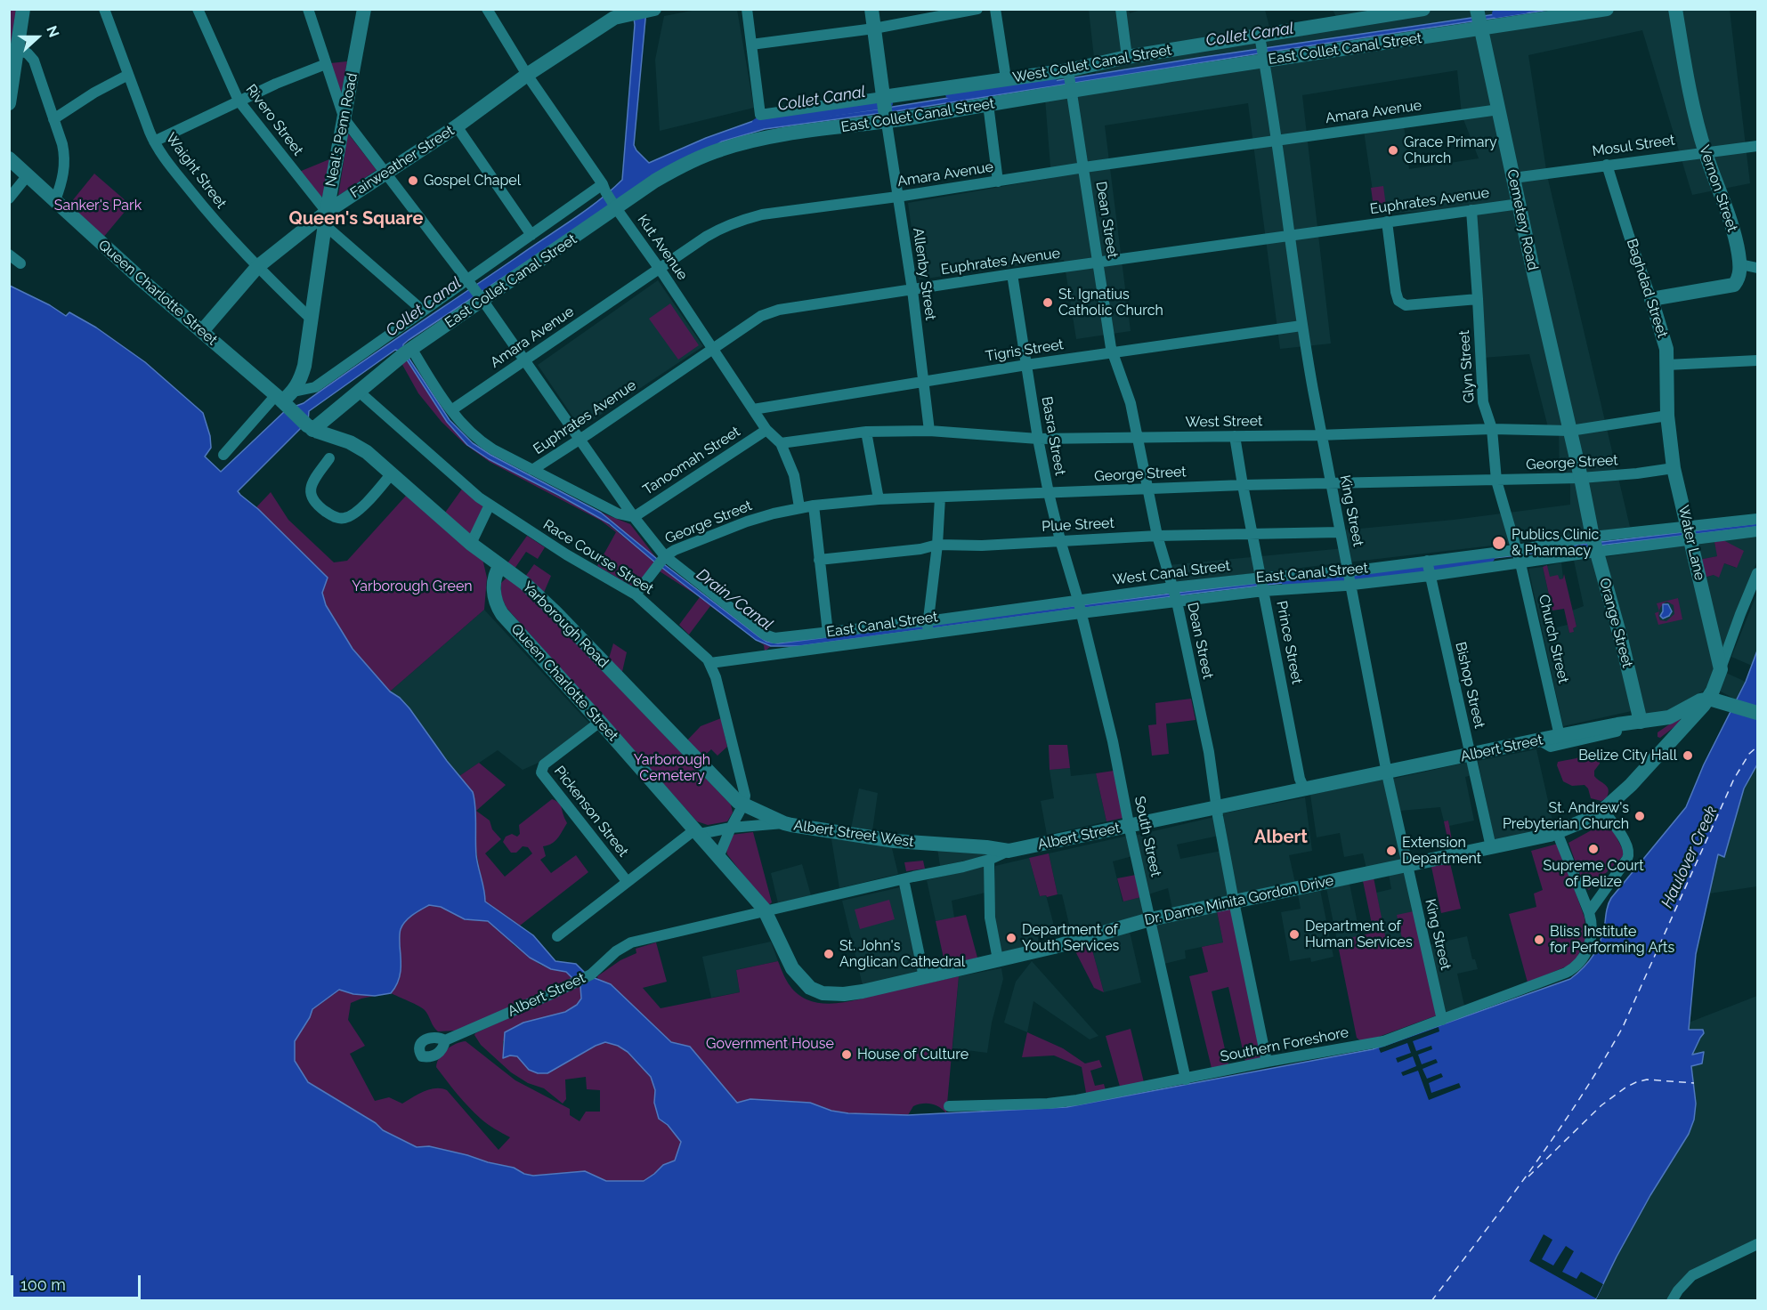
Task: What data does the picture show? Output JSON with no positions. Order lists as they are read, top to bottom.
{
  "streets": {
    "main road": [
      "East Collet Canal Street",
      "West Collet Canal Street",
      "Neal's Penn Road",
      "Fairweather Street",
      "Vernon Street",
      "Cemetery Road",
      "Baghdad Street",
      "Queen Charlotte Street",
      "Water Lane",
      "Orange Street",
      "Yarborough Road",
      "Albert Street",
      "Albert Street West",
      "Dr. Dame Minita Gordon Drive"
    ],
    "street": [
      "Amara Avenue",
      "Rivero Street",
      "Mosul Street",
      "Waight Street",
      "Euphrates Avenue",
      "Dean Street",
      "Kut Avenue",
      "Allenby Street",
      "Tigris Street",
      "Glyn Street",
      "West Street",
      "Basra Street",
      "Tanoomah Street",
      "George Street",
      "King Street",
      "Plue Street",
      "Race Course Street",
      "West Canal Street",
      "East Canal Street",
      "Church Street",
      "Prince Street",
      "Bishop Street",
      "Pickenson Street",
      "South Street",
      "Southern Foreshore"
    ]
  },
  "crossings": [
    ["East Collet Canal Street", "West Collet Canal Street"],
    ["East Collet Canal Street", "Dean Street"],
    ["East Collet Canal Street", "Cemetery Road"],
    ["East Collet Canal Street", "Kut Avenue"],
    ["East Collet Canal Street", "Allenby Street"],
    ["East Collet Canal Street", "Queen Charlotte Street"],
    ["East Collet Canal Street", "King Street"],
    ["East Collet Canal Street", "Race Course Street"],
    ["East Collet Canal Street", "Yarborough Road"],
    ["West Collet Canal Street", "Dean Street"],
    ["West Collet Canal Street", "King Street"],
    ["Amara Avenue", "Dean Street"],
    ["Amara Avenue", "Cemetery Road"],
    ["Amara Avenue", "Kut Avenue"],
    ["Amara Avenue", "Allenby Street"],
    ["Amara Avenue", "King Street"],
    ["Rivero Street", "Neal's Penn Road"],
    ["Rivero Street", "Fairweather Street"],
    ["Neal's Penn Road", "Fairweather Street"],
    ["Neal's Penn Road", "Waight Street"],
    ["Neal's Penn Road", "Queen Charlotte Street"],
    ["Mosul Street", "Vernon Street"],
    ["Mosul Street", "Cemetery Road"],
    ["Mosul Street", "Baghdad Street"],
    ["Fairweather Street", "Waight Street"],
    ["Fairweather Street", "Kut Avenue"],
    ["Fairweather Street", "Queen Charlotte Street"],
    ["Euphrates Avenue", "Dean Street"],
    ["Euphrates Avenue", "Cemetery Road"],
    ["Euphrates Avenue", "Kut Avenue"],
    ["Euphrates Avenue", "Allenby Street"],
    ["Euphrates Avenue", "Glyn Street"],
    ["Euphrates Avenue", "Basra Street"],
    ["Euphrates Avenue", "King Street"],
    ["Dean Street", "Tigris Street"],
    ["Dean Street", "West Street"],
    ["Dean Street", "George Street"],
    ["Dean Street", "Plue Street"],
    ["Dean Street", "West Canal Street"],
    ["Dean Street", "East Canal Street"],
    ["Dean Street", "Albert Street"],
    ["Dean Street", "Dr. Dame Minita Gordon Drive"],
    ["Dean Street", "Southern Foreshore"],
    ["Cemetery Road", "West Street"],
    ["Cemetery Road", "Orange Street"],
    ["Kut Avenue", "Tigris Street"],
    ["Kut Avenue", "West Street"],
    ["Kut Avenue", "Tanoomah Street"],
    ["Kut Avenue", "George Street"],
    ["Allenby Street", "Tigris Street"],
    ["Allenby Street", "West Street"],
    ["Baghdad Street", "West Street"],
    ["Baghdad Street", "Water Lane"],
    ["Queen Charlotte Street", "Yarborough Road"],
    ["Queen Charlotte Street", "Albert Street"],
    ["Queen Charlotte Street", "Pickenson Street"],
    ["Queen Charlotte Street", "Albert Street West"],
    ["Queen Charlotte Street", "Dr. Dame Minita Gordon Drive"],
    ["Tigris Street", "Basra Street"],
    ["Tigris Street", "King Street"],
    ["Glyn Street", "West Street"],
    ["Glyn Street", "George Street"],
    ["Glyn Street", "East Canal Street"],
    ["Glyn Street", "Church Street"],
    ["West Street", "Basra Street"],
    ["West Street", "King Street"],
    ["West Street", "Water Lane"],
    ["West Street", "Orange Street"],
    ["West Street", "Prince Street"],
    ["Basra Street", "George Street"],
    ["Basra Street", "Plue Street"],
    ["Basra Street", "East Canal Street"],
    ["Basra Street", "South Street"],
    ["George Street", "King Street"],
    ["George Street", "Water Lane"],
    ["George Street", "Race Course Street"],
    ["George Street", "Orange Street"],
    ["George Street", "Prince Street"],
    ["King Street", "Plue Street"],
    ["King Street", "East Canal Street"],
    ["King Street", "Albert Street"],
    ["King Street", "Dr. Dame Minita Gordon Drive"],
    ["King Street", "Southern Foreshore"],
    ["Plue Street", "Prince Street"],
    ["Water Lane", "East Canal Street"],
    ["Race Course Street", "East Canal Street"],
    ["West Canal Street", "East Canal Street"],
    ["West Canal Street", "Prince Street"],
    ["East Canal Street", "Orange Street"],
    ["East Canal Street", "Church Street"],
    ["East Canal Street", "Prince Street"],
    ["East Canal Street", "Bishop Street"],
    ["East Canal Street", "South Street"],
    ["Orange Street", "Albert Street"],
    ["Yarborough Road", "Albert Street West"],
    ["Church Street", "Albert Street"],
    ["Prince Street", "Albert Street"],
    ["Bishop Street", "Albert Street"],
    ["Bishop Street", "Dr. Dame Minita Gordon Drive"],
    ["Albert Street", "Albert Street West"],
    ["Albert Street", "South Street"],
    ["Albert Street", "Dr. Dame Minita Gordon Drive"],
    ["Pickenson Street", "Albert Street West"],
    ["South Street", "Dr. Dame Minita Gordon Drive"],
    ["South Street", "Southern Foreshore"]
  ],
  "districts": ["Queen's Square", "Albert"],
  "water": ["Collet Canal", "Drain/Canal", "Haulover Creek"],
  "parks": [
    "Sanker's Park",
    "Yarborough Green",
    "Yarborough Cemetery",
    "Government House"
  ],
  "places": [
    "Grace Primary Church",
    "Gospel Chapel",
    "St. Ignatius Catholic Church",
    "Publics Clinic & Pharmacy",
    "Belize City Hall",
    "St. Andrew's Prebyterian Church",
    "Supreme Court of Belize",
    "Extension Department",
    "Department of Human Services",
    "Department of Youth Services",
    "Bliss Institute for Performing Arts",
    "St. John's Anglican Cathedral",
    "House of Culture"
  ],
  "scale_bar": "100 m",
  "north": "right"
}
